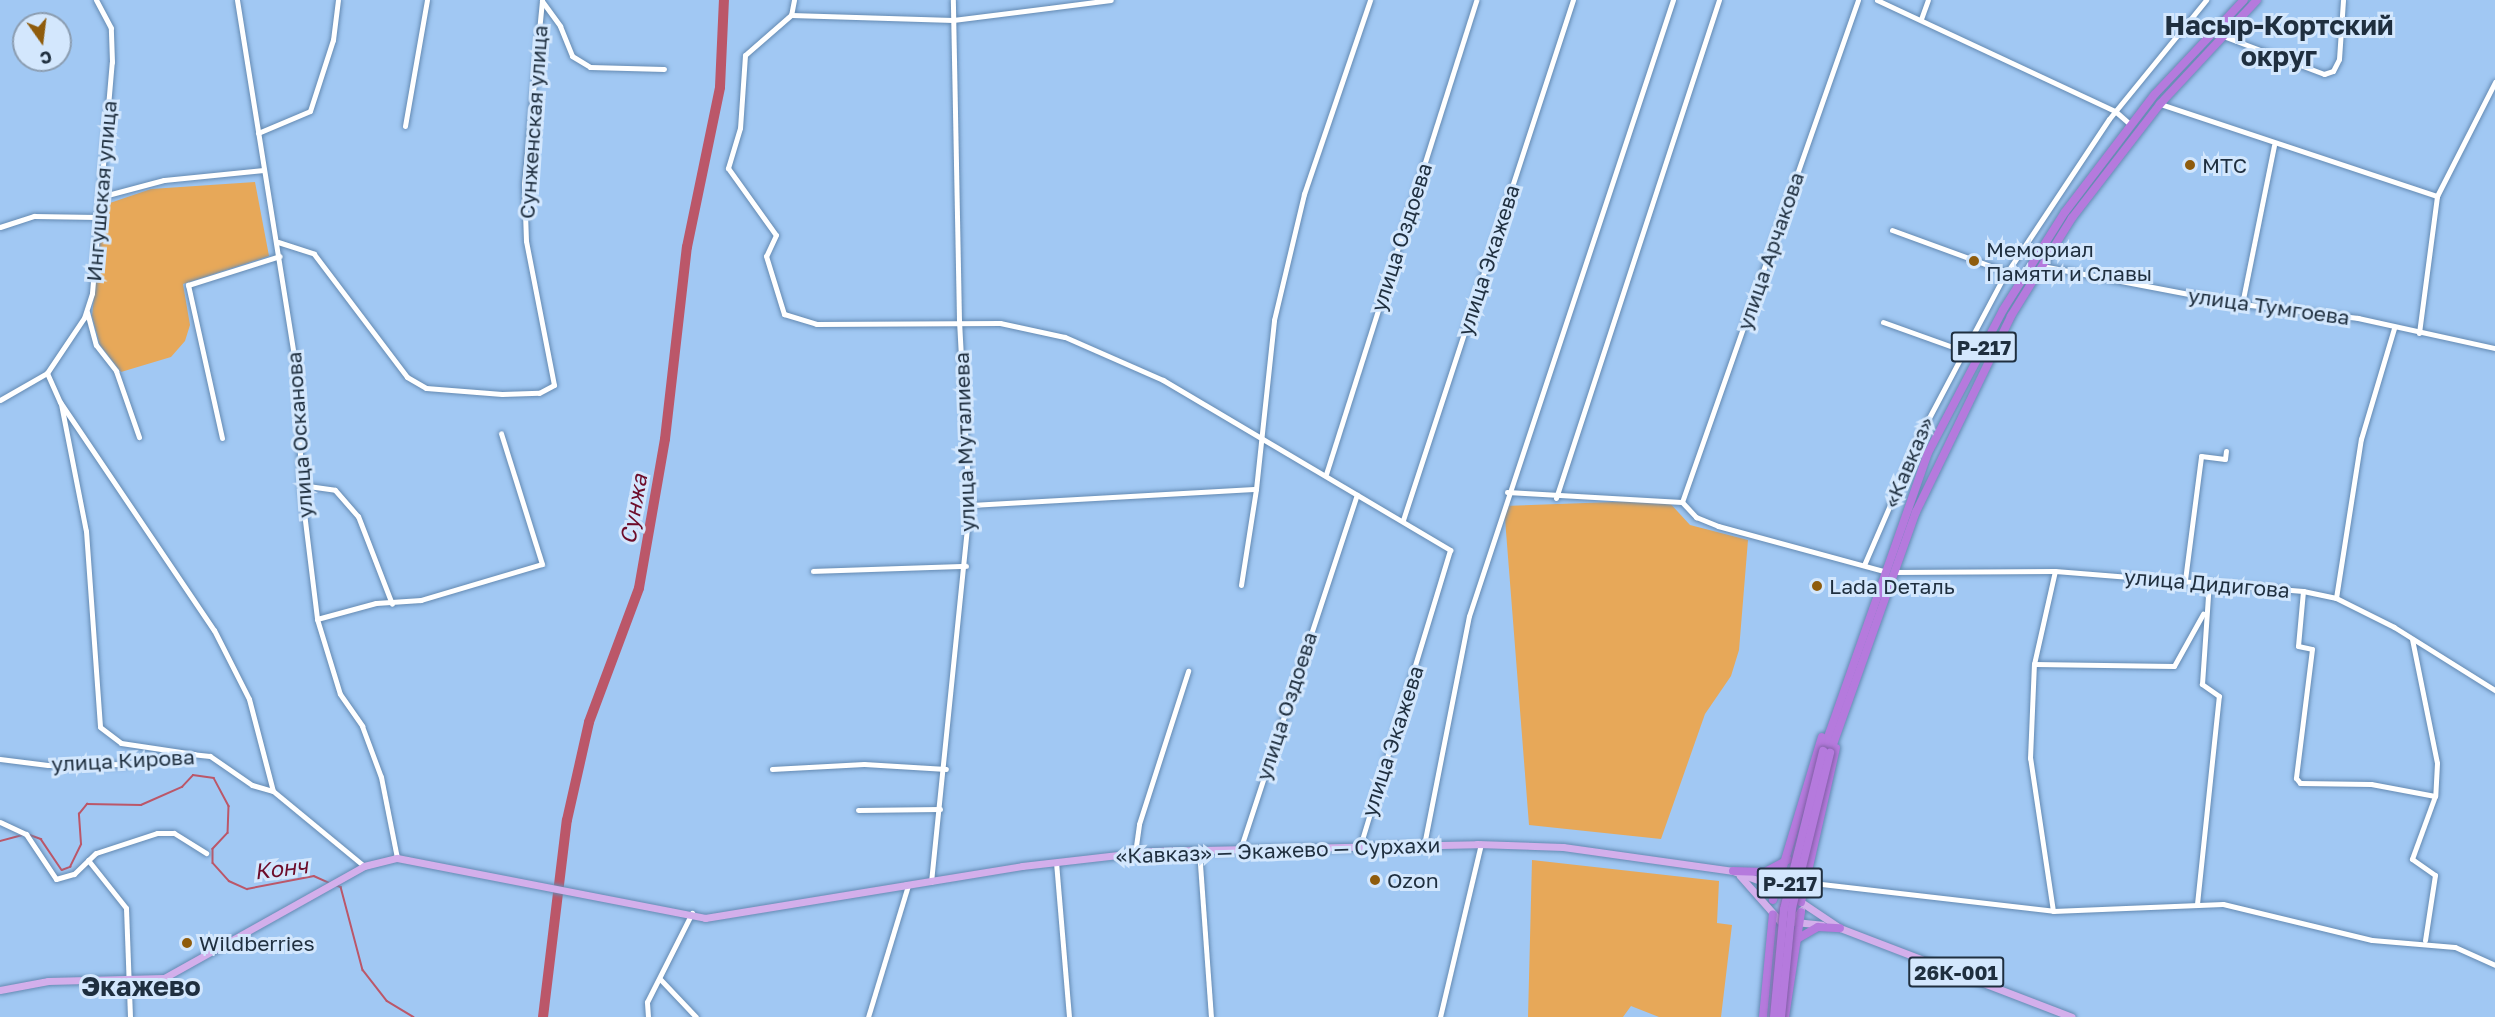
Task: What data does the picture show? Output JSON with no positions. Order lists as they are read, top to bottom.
{
  "streets": {
    "highway": ["Р-217", "«Кавказ»"],
    "main road": ["«Кавказ» — Экажево — Сурхахи", "26К-001"],
    "street": [
      "Сунженская улица",
      "Ингушская улица",
      "улица Оздоева",
      "улица Арчакова",
      "улица Экажева",
      "улица Тумгоева",
      "улица Осканова",
      "улица Муталиева",
      "улица Дидигова",
      "улица Кирова"
    ]
  },
  "crossings": [
    ["Сунженская улица", "улица Осканова"],
    ["улица Оздоева", "«Кавказ» — Экажево — Сурхахи"],
    ["улица Арчакова", "улица Дидигова"],
    ["улица Экажева", "«Кавказ» — Экажево — Сурхахи"],
    ["улица Тумгоева", "«Кавказ»"],
    ["Р-217", "«Кавказ»"],
    ["улица Осканова", "«Кавказ» — Экажево — Сурхахи"],
    ["улица Муталиева", "«Кавказ» — Экажево — Сурхахи"],
    ["«Кавказ»", "улица Дидигова"],
    ["«Кавказ»", "«Кавказ» — Экажево — Сурхахи"]
  ],
  "districts": ["Насыр-Кортский округ", "Экажево"],
  "water": ["Сунжа", "Конч"],
  "places": [
    "МТС",
    "Мемориал Памяти и Славы",
    "Lada Dеталь",
    "Ozon",
    "Wildberries"
  ],
  "north": "bottom"
}
